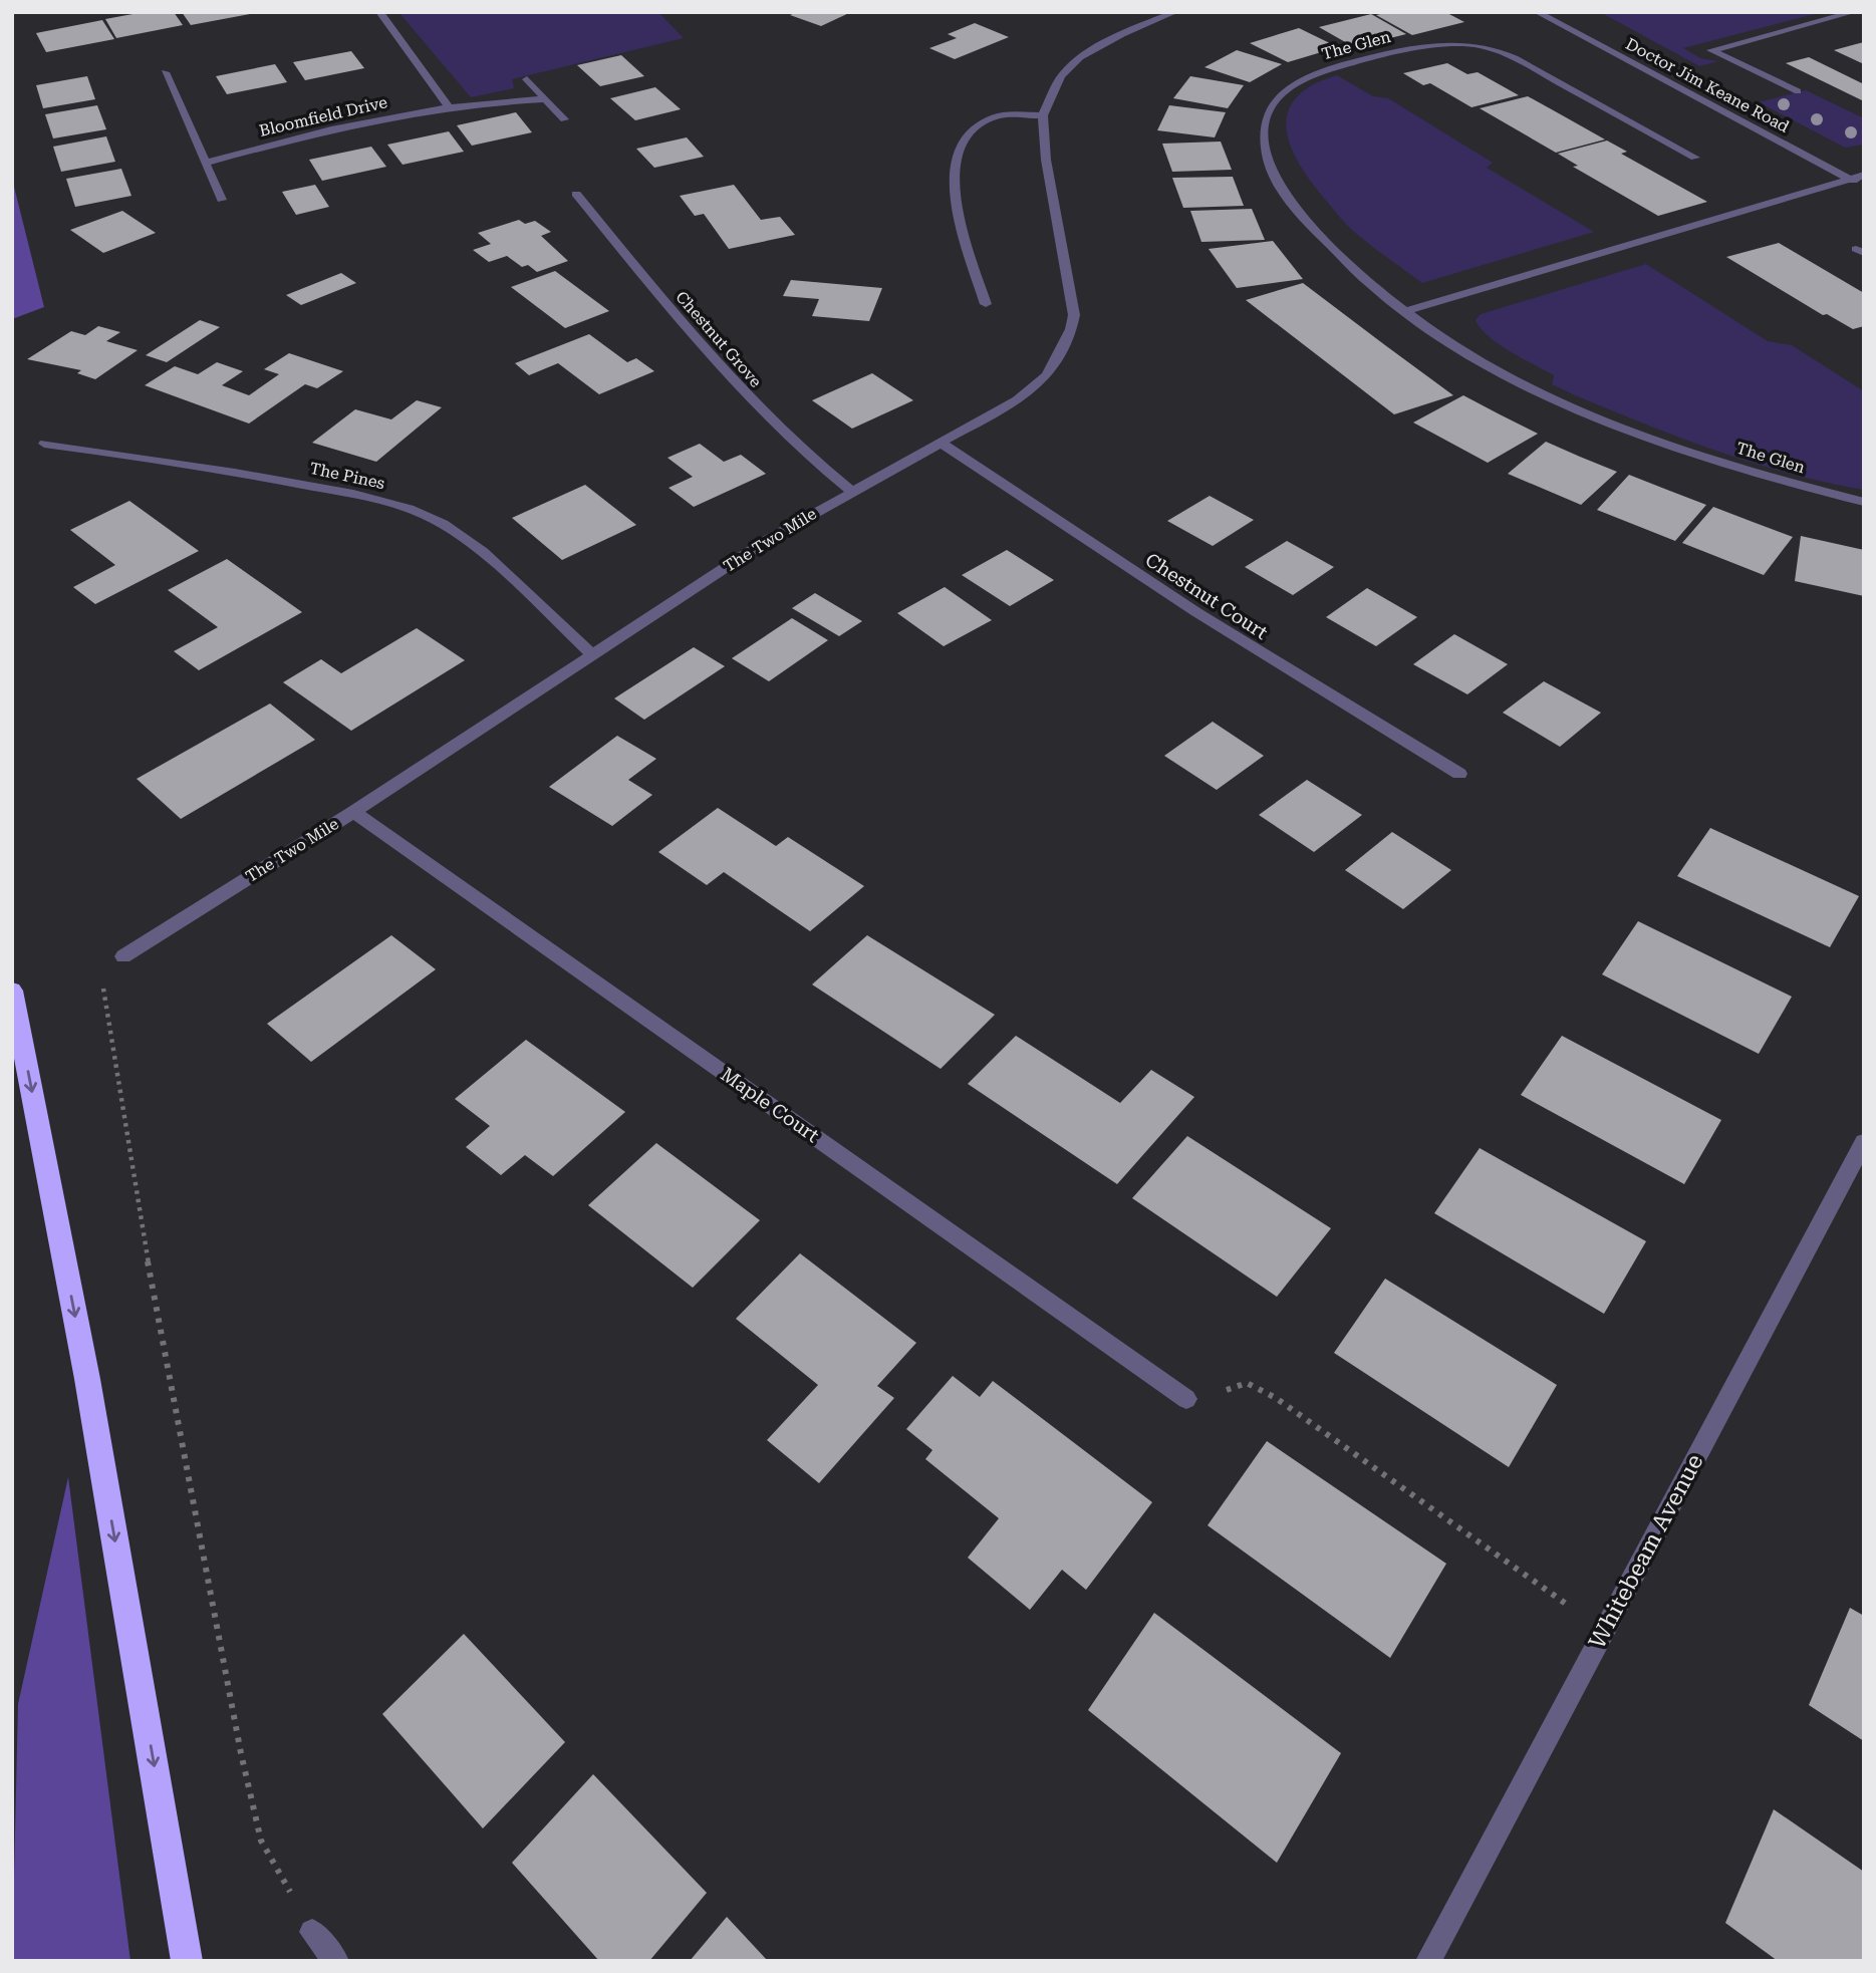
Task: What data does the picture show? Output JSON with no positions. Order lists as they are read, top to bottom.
{
  "streets": {
    "street": [
      "The Glen",
      "Doctor Jim Keane Road",
      "Bloomfield Drive",
      "Chestnut Grove",
      "The Pines",
      "The Two Mile",
      "Chestnut Court",
      "Maple Court",
      "Whitebeam Avenue"
    ]
  },
  "crossings": [
    ["Chestnut Grove", "The Two Mile"],
    ["The Pines", "The Two Mile"],
    ["The Two Mile", "Chestnut Court"],
    ["The Two Mile", "Maple Court"]
  ]
}
